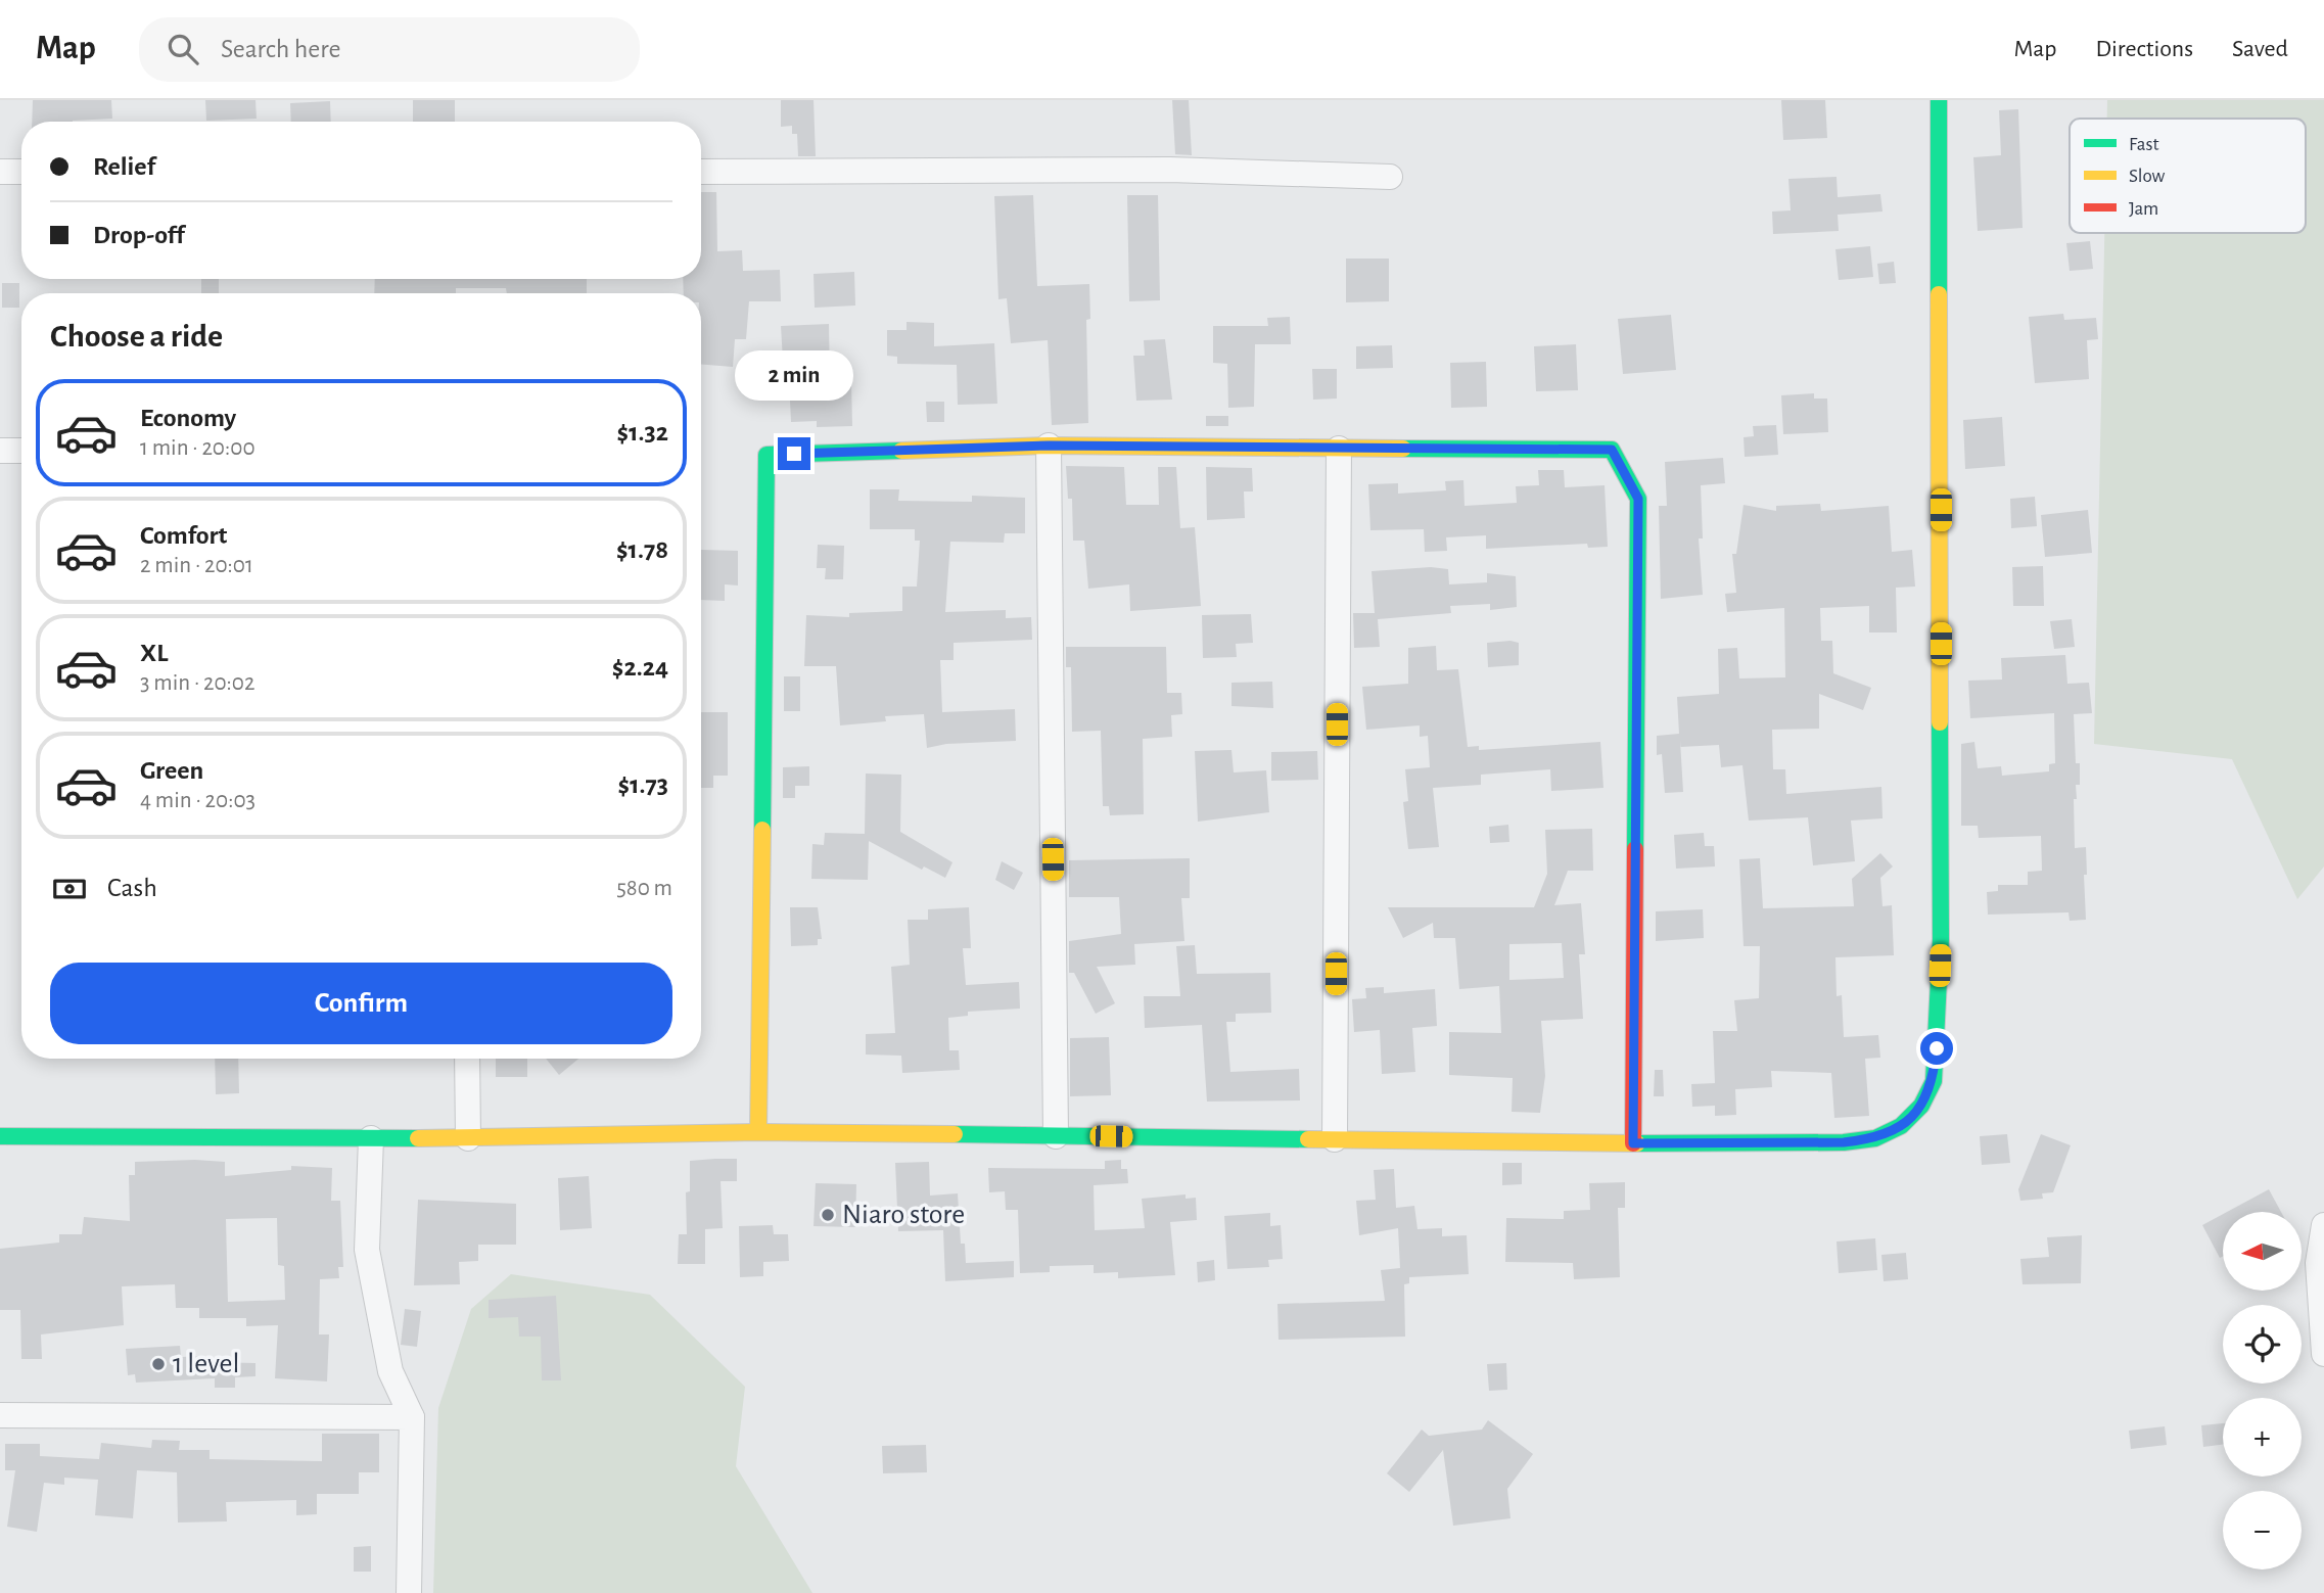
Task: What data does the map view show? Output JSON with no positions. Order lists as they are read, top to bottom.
{
  "places": ["Niaro store", "1 level"],
  "legend": ["Fast", "Slow", "Jam"],
  "north": "left",
  "page": {
    "header": "Map",
    "search": "Search here",
    "nav": ["Map", "Directions", "Saved"],
    "banner": ["Relief", "Drop-off"],
    "heading": "Choose a ride",
    "bubble": "2 min",
    "list": [
      {
        "name": "Economy",
        "note": "1 min · 20:00",
        "value": "$1.32"
      },
      {
        "name": "Comfort",
        "note": "2 min · 20:01",
        "value": "$1.78"
      },
      {
        "name": "XL",
        "note": "3 min · 20:02",
        "value": "$2.24"
      },
      {
        "name": "Green",
        "note": "4 min · 20:03",
        "value": "$1.73"
      }
    ],
    "pay": ["Cash", "580 m"],
    "buttons": "Confirm",
    "map_buttons": ["+", "−"]
  }
}
